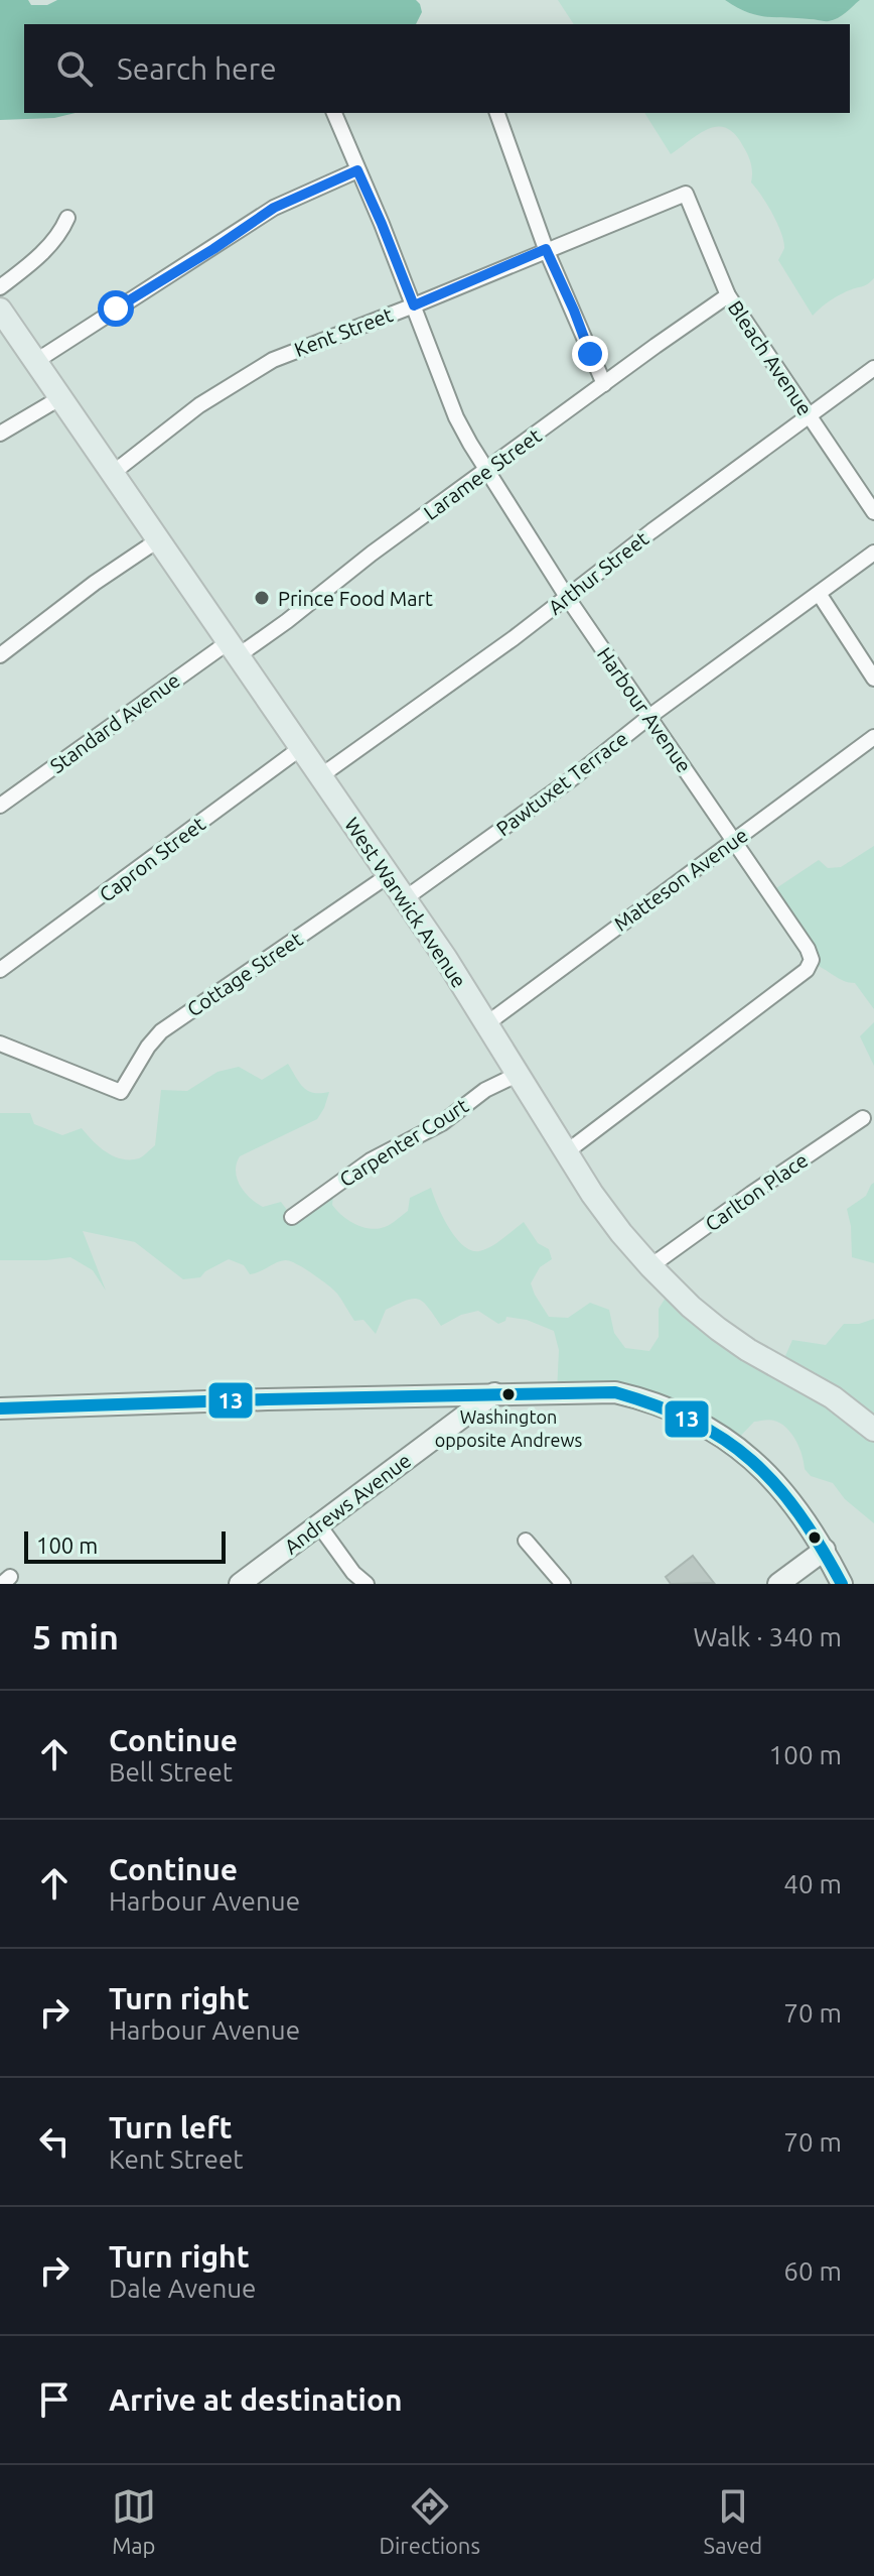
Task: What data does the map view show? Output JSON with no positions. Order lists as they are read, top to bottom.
{
  "streets": {
    "main road": ["West Warwick Avenue", "Andrews Avenue"],
    "street": [
      "Kent Street",
      "Bleach Avenue",
      "Laramee Street",
      "Arthur Street",
      "Harbour Avenue",
      "Standard Avenue",
      "Pawtuxet Terrace",
      "Capron Street",
      "Matteson Avenue",
      "Cottage Street",
      "Carpenter Court",
      "Carlton Place"
    ]
  },
  "crossings": [
    ["Kent Street", "Bleach Avenue"],
    ["Kent Street", "Harbour Avenue"],
    ["Kent Street", "West Warwick Avenue"],
    ["Bleach Avenue", "Laramee Street"],
    ["Bleach Avenue", "Arthur Street"],
    ["Laramee Street", "Harbour Avenue"],
    ["Laramee Street", "Standard Avenue"],
    ["Laramee Street", "West Warwick Avenue"],
    ["Arthur Street", "Harbour Avenue"],
    ["Arthur Street", "West Warwick Avenue"],
    ["Harbour Avenue", "Pawtuxet Terrace"],
    ["Harbour Avenue", "Matteson Avenue"],
    ["Harbour Avenue", "West Warwick Avenue"],
    ["Standard Avenue", "West Warwick Avenue"],
    ["Pawtuxet Terrace", "West Warwick Avenue"],
    ["Capron Street", "West Warwick Avenue"],
    ["Matteson Avenue", "West Warwick Avenue"],
    ["West Warwick Avenue", "Cottage Street"],
    ["West Warwick Avenue", "Carpenter Court"],
    ["West Warwick Avenue", "Carlton Place"]
  ],
  "places": ["Prince Food Mart", "Washington opposite Andrews"],
  "lines": ["transit line 13"],
  "scale_bar": "100 m",
  "page": {
    "search": "Search here",
    "scale": "100 m",
    "heading": ["5 min", "Walk · 340 m"],
    "list": [
      ["Continue", "Bell Street", "100 m"],
      ["Continue", "Harbour Avenue", "40 m"],
      ["Turn right", "Harbour Avenue", "70 m"],
      ["Turn left", "Kent Street", "70 m"],
      ["Turn right", "Dale Avenue", "60 m"],
      "Arrive at destination"
    ],
    "nav": ["Map", "Directions", "Saved"]
  }
}
